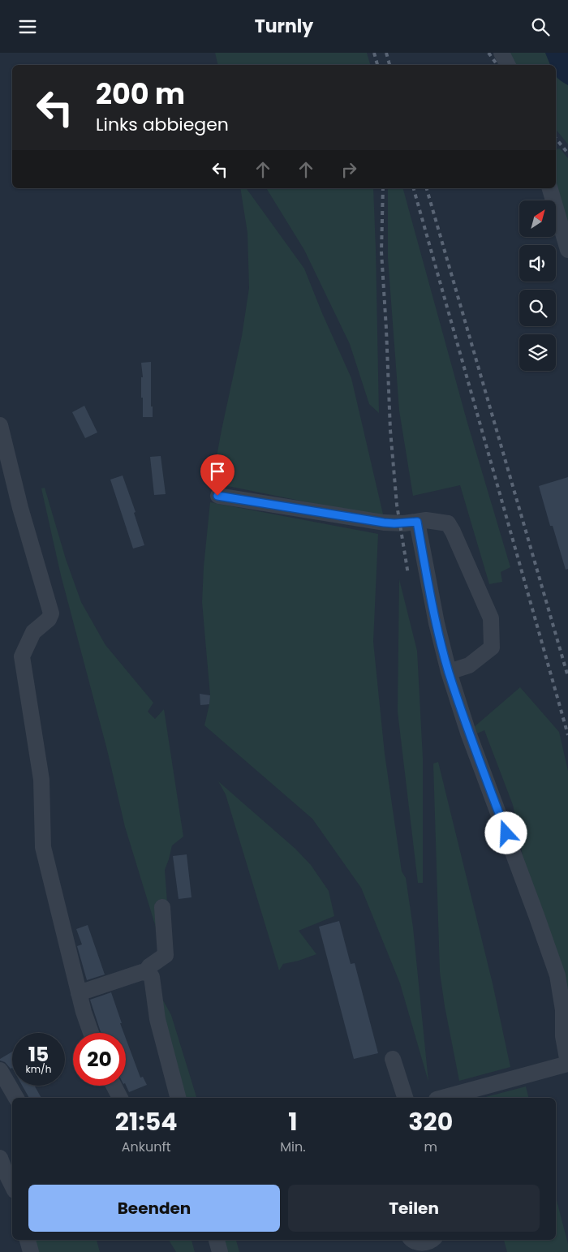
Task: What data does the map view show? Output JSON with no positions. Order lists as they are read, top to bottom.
{
  "north": "top right",
  "page": {
    "header": "Turnly",
    "turn": ["200 m", "Links abbiegen"],
    "speed": "15 km/h",
    "limit": "20",
    "eta": [
      "21:54",
      "Ankunft",
      "1",
      "Min.",
      "320",
      "m"
    ],
    "buttons": ["Beenden", "Teilen"]
  }
}
